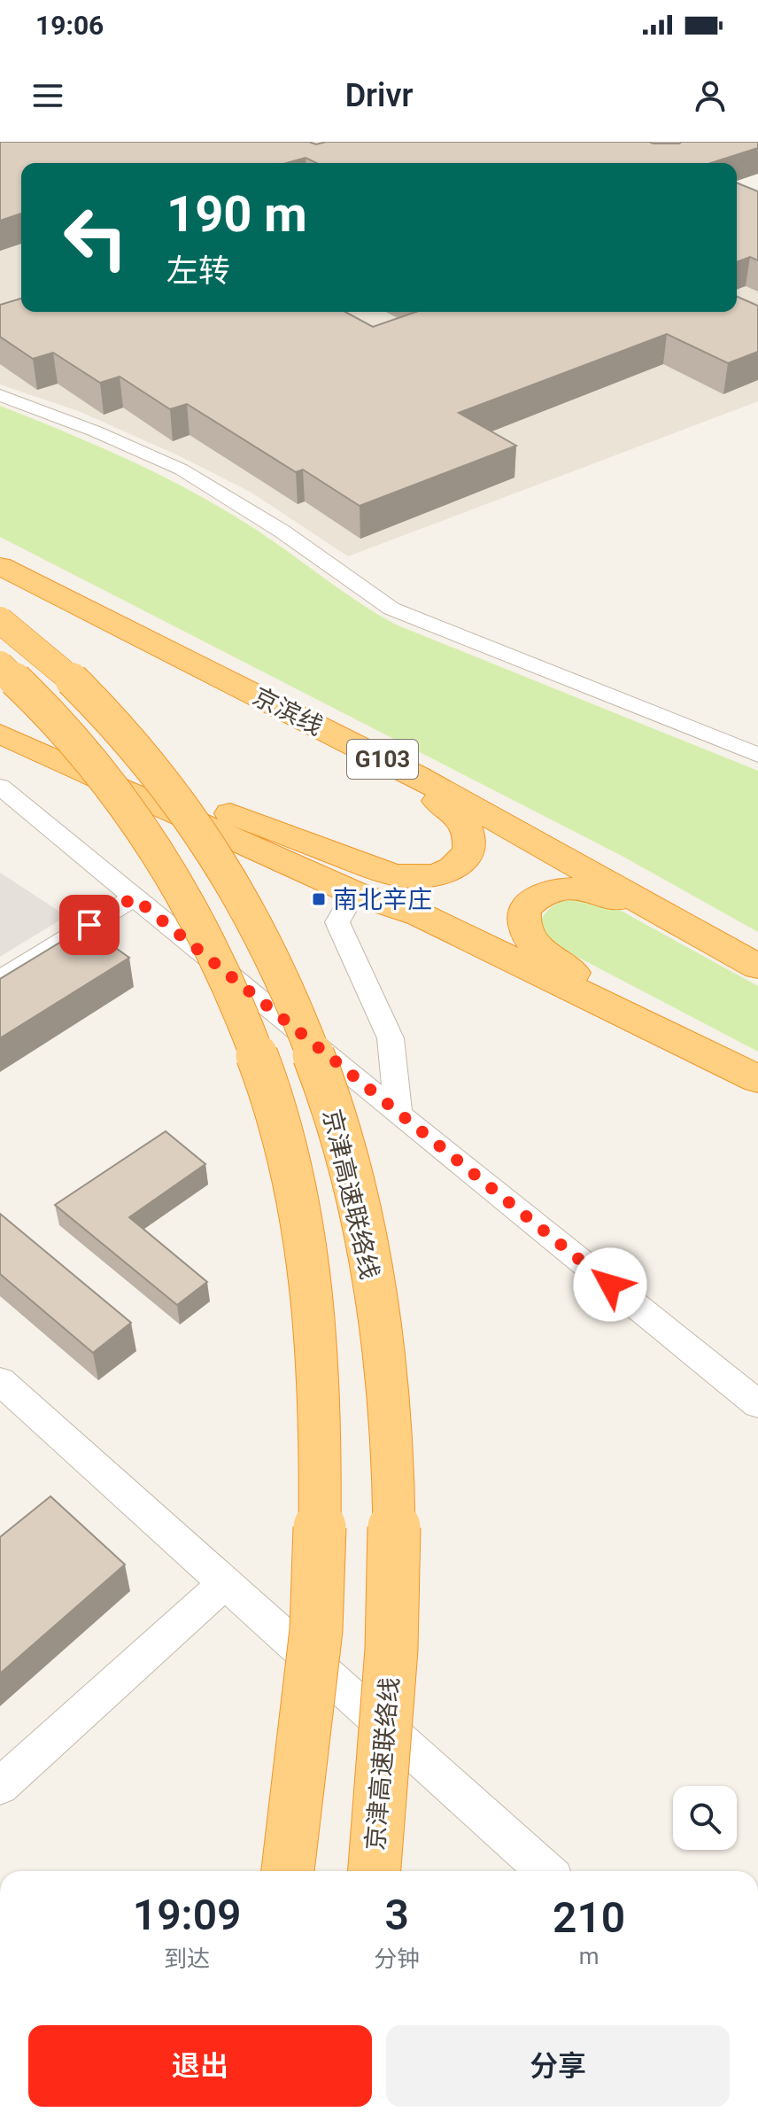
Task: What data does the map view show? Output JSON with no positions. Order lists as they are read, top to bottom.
{
  "streets": {
    "highway": ["京滨线", "G103", "京津高速联络线"]
  },
  "places": {
    "transit": ["南北辛庄"]
  },
  "page": {
    "status": "19:06",
    "header": "Drivr",
    "turn": ["190 m", "左转"],
    "eta": [
      "19:09",
      "到达",
      "3",
      "分钟",
      "210",
      "m"
    ],
    "buttons": ["退出", "分享"]
  }
}
